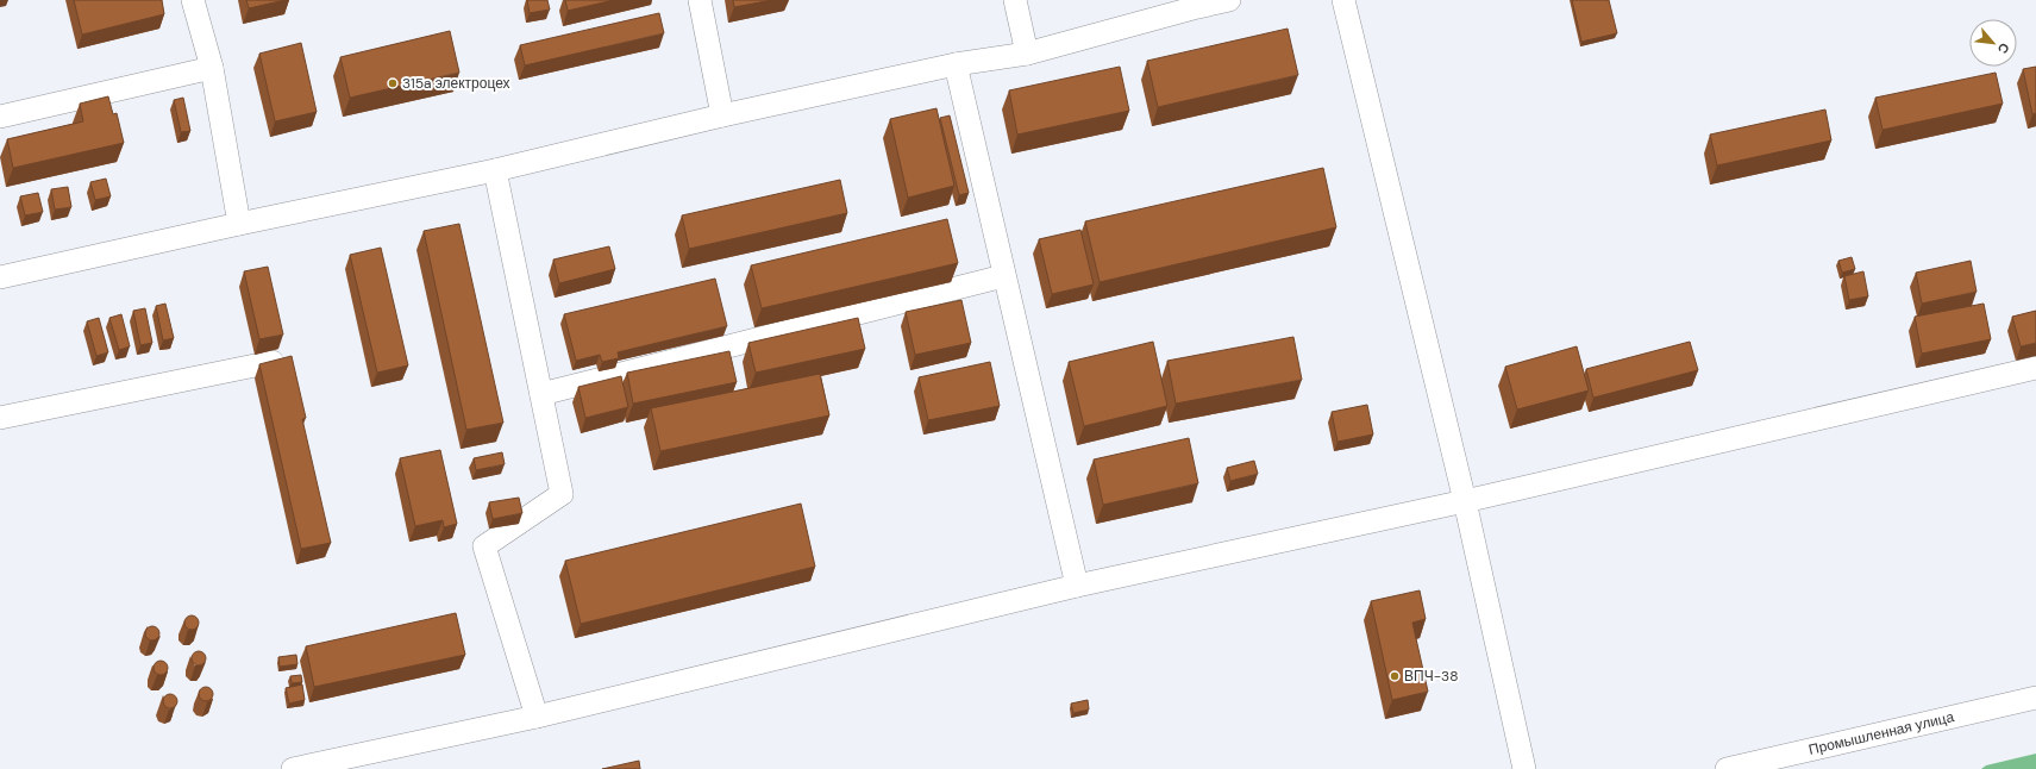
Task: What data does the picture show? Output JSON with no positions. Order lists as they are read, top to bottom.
{
  "streets": {
    "street": ["Промышленная улица"]
  },
  "places": ["315a электроцех", "ВПЧ-38"],
  "north": "bottom right"
}
